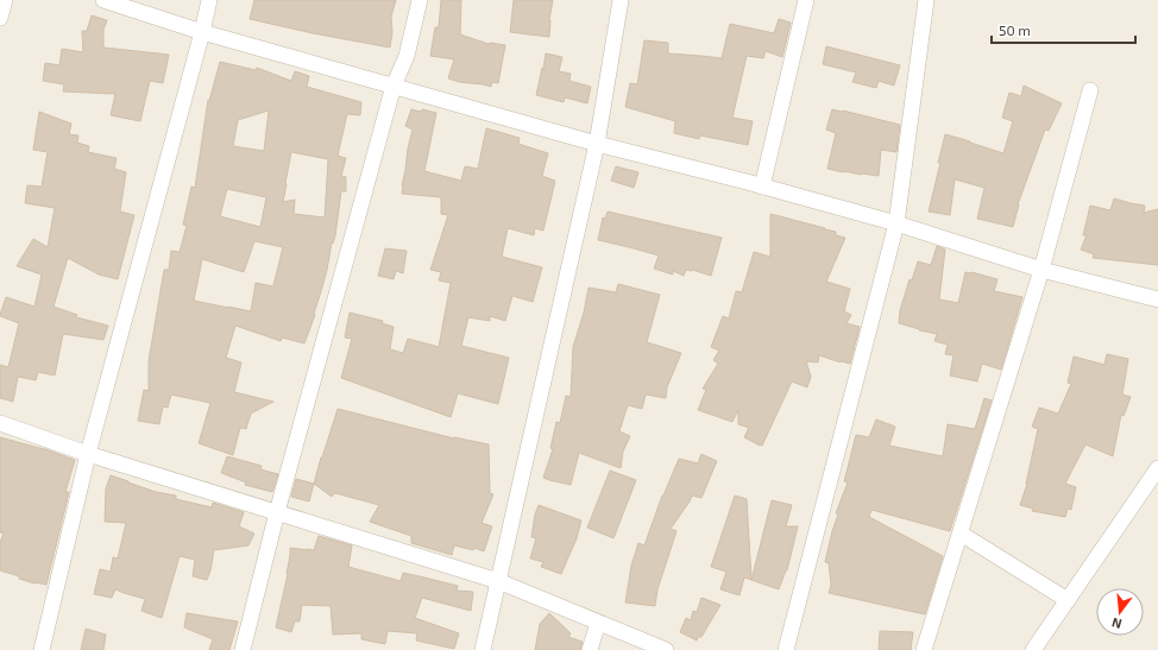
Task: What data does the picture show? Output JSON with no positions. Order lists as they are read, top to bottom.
{
  "scale_bar": "50 m",
  "north": "bottom"
}
